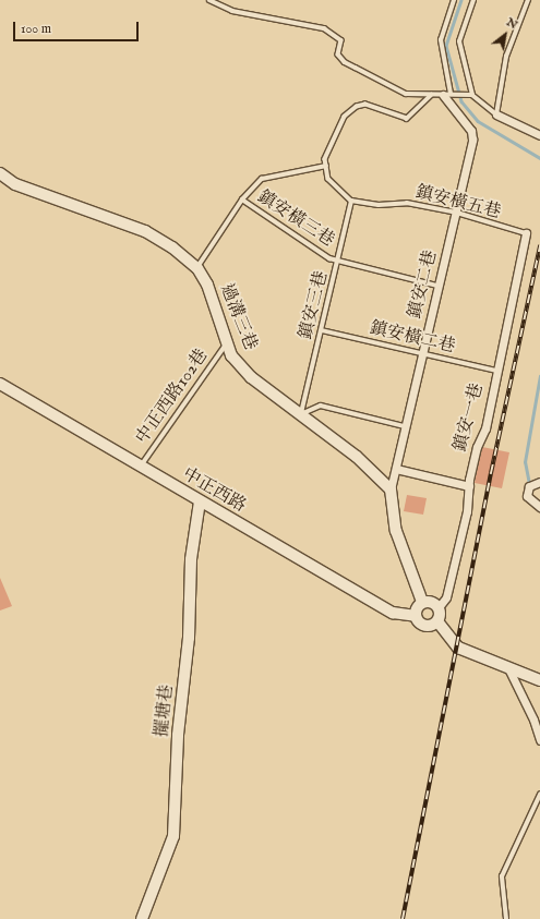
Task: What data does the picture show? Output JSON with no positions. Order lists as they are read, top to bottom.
{
  "streets": {
    "street": [
      "鎮安二巷",
      "過溝三巷",
      "鎮安一巷",
      "中正西路",
      "擺塘巷"
    ],
    "lane": [
      "鎮安橫五巷",
      "鎮安橫三巷",
      "鎮安三巷",
      "鎮安橫二巷",
      "中正西路102巷"
    ]
  },
  "crossings": [
    ["鎮安橫五巷", "鎮安二巷"],
    ["鎮安橫五巷", "鎮安三巷"],
    ["鎮安橫五巷", "鎮安一巷"],
    ["鎮安橫三巷", "鎮安二巷"],
    ["鎮安橫三巷", "鎮安三巷"],
    ["鎮安二巷", "過溝三巷"],
    ["鎮安二巷", "鎮安橫二巷"],
    ["鎮安三巷", "過溝三巷"],
    ["鎮安三巷", "鎮安橫二巷"],
    ["過溝三巷", "中正西路102巷"],
    ["鎮安橫二巷", "鎮安一巷"],
    ["中正西路102巷", "中正西路"],
    ["鎮安一巷", "中正西路"],
    ["中正西路", "擺塘巷"]
  ],
  "scale_bar": "100 m",
  "north": "top right"
}
